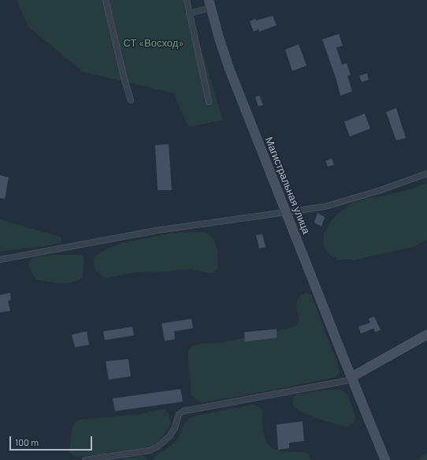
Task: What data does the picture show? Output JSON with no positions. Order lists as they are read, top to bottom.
{
  "streets": {
    "main road": ["Магистральная улица"]
  },
  "parks": ["СТ «Восход»"],
  "scale_bar": "100 m"
}
